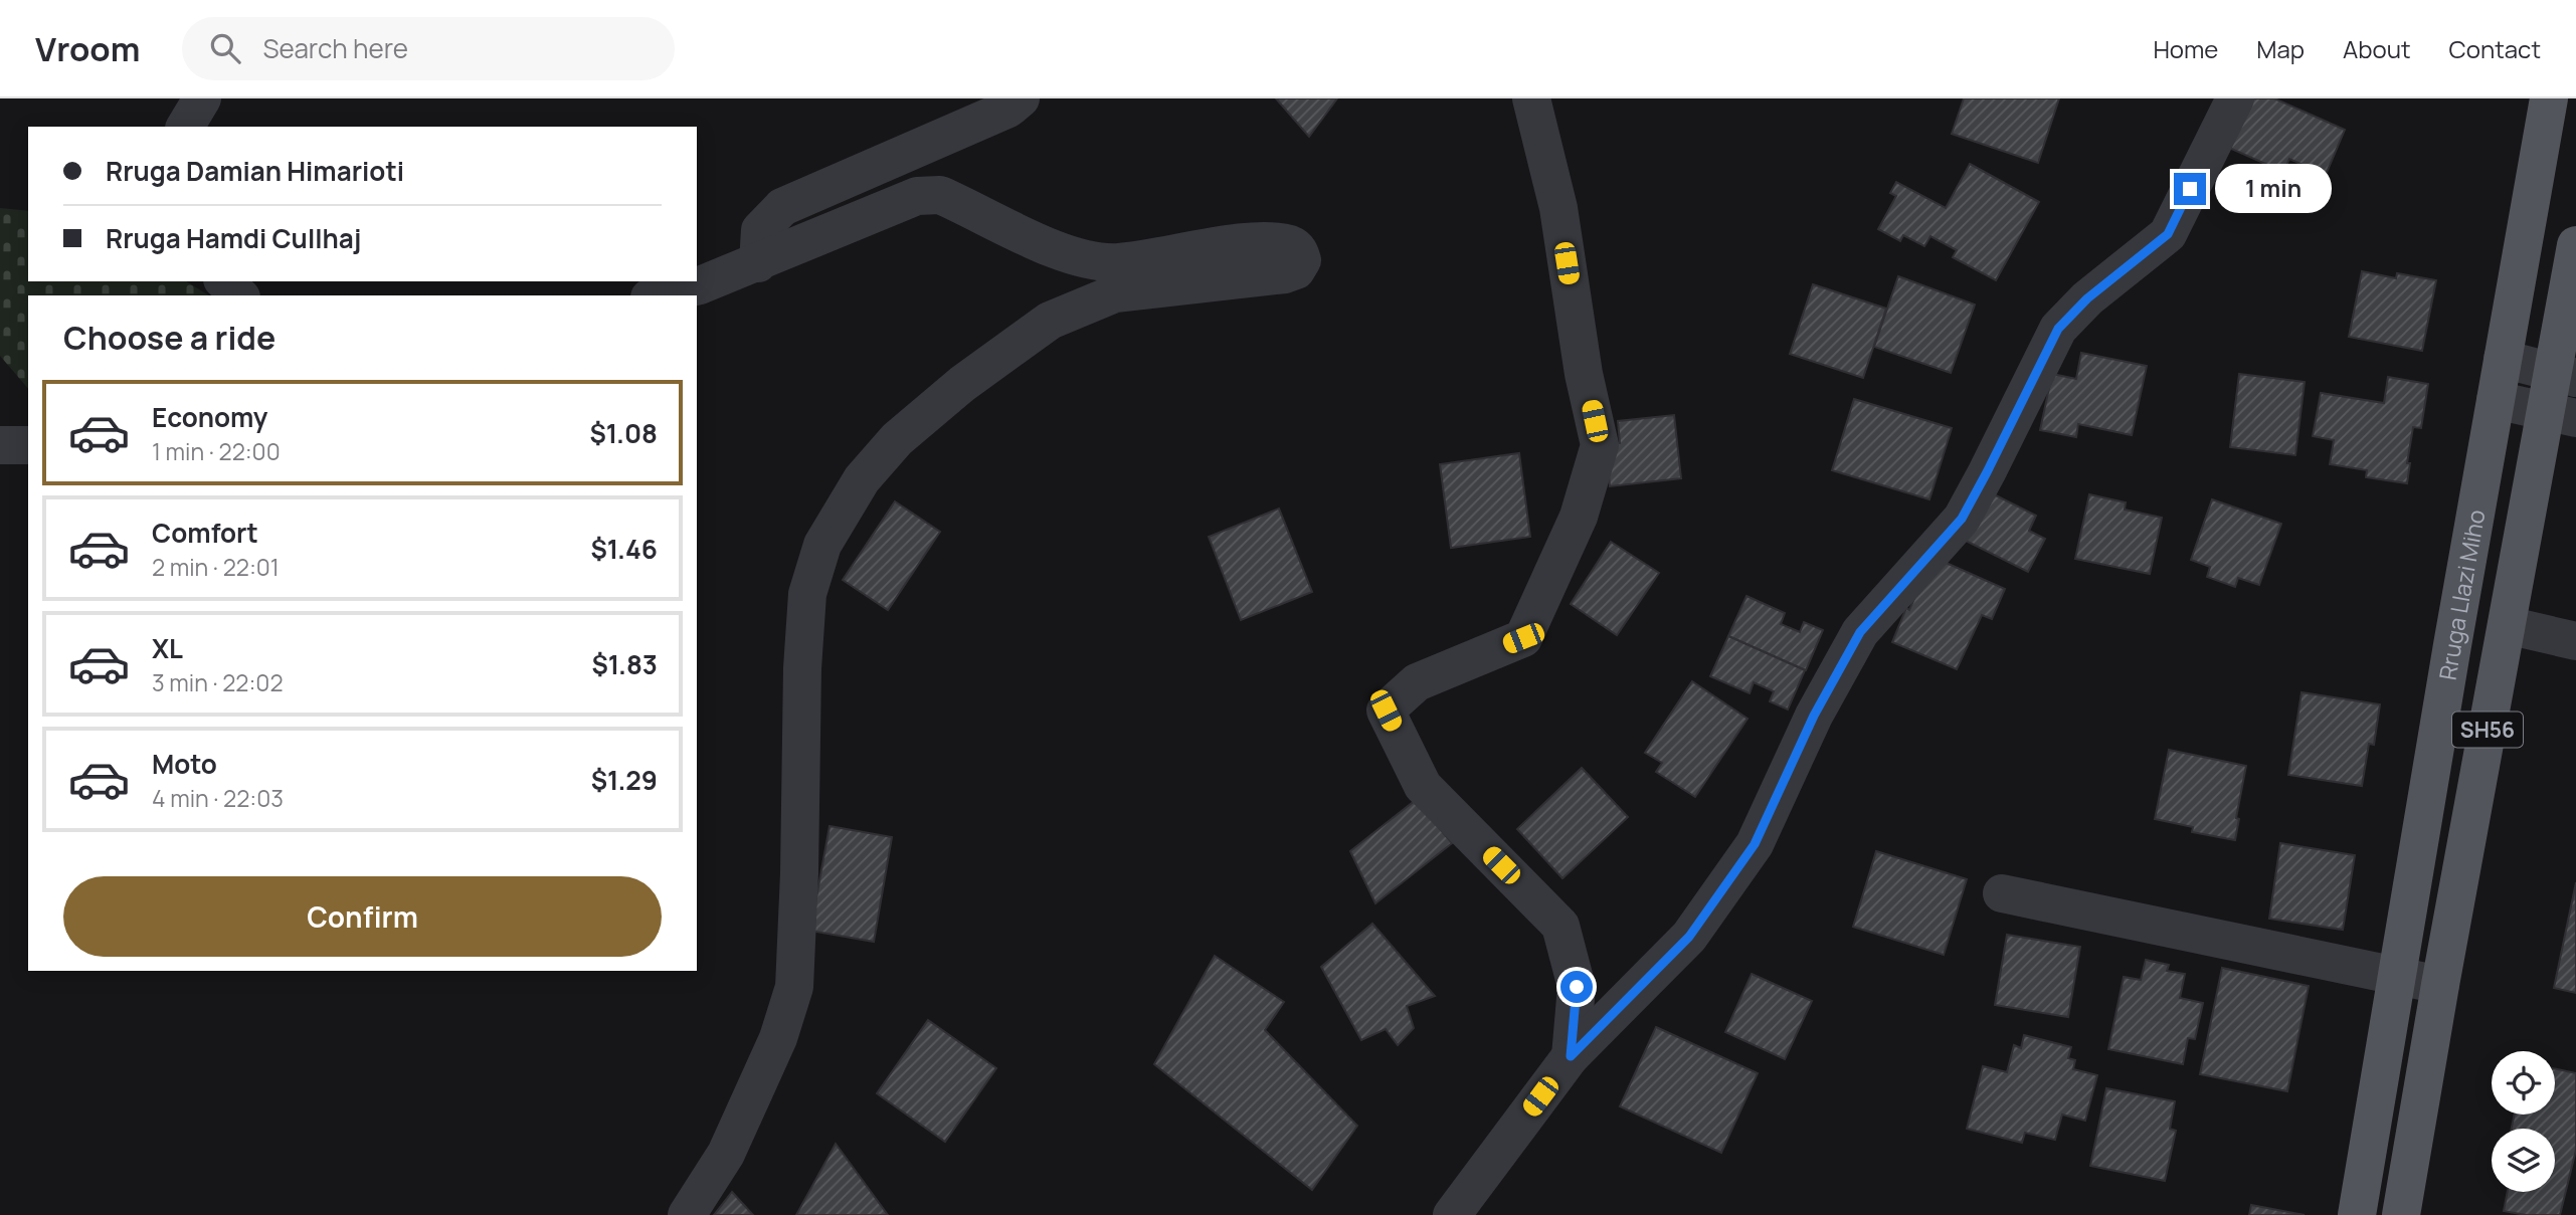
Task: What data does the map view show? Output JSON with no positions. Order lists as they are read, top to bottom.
{
  "streets": {
    "main road": ["Rruga Llazi Miho", "SH56"]
  },
  "page": {
    "header": "Vroom",
    "search": "Search here",
    "nav": [
      "Home",
      "Map",
      "About",
      "Contact"
    ],
    "banner": ["Rruga Damian Himarioti", "Rruga Hamdi Cullhaj"],
    "bubble": "1 min",
    "heading": "Choose a ride",
    "list": [
      {
        "name": "Economy",
        "note": "1 min · 22:00",
        "value": "$1.08"
      },
      {
        "name": "Comfort",
        "note": "2 min · 22:01",
        "value": "$1.46"
      },
      {
        "name": "XL",
        "note": "3 min · 22:02",
        "value": "$1.83"
      },
      {
        "name": "Moto",
        "note": "4 min · 22:03",
        "value": "$1.29"
      }
    ],
    "buttons": "Confirm"
  }
}
